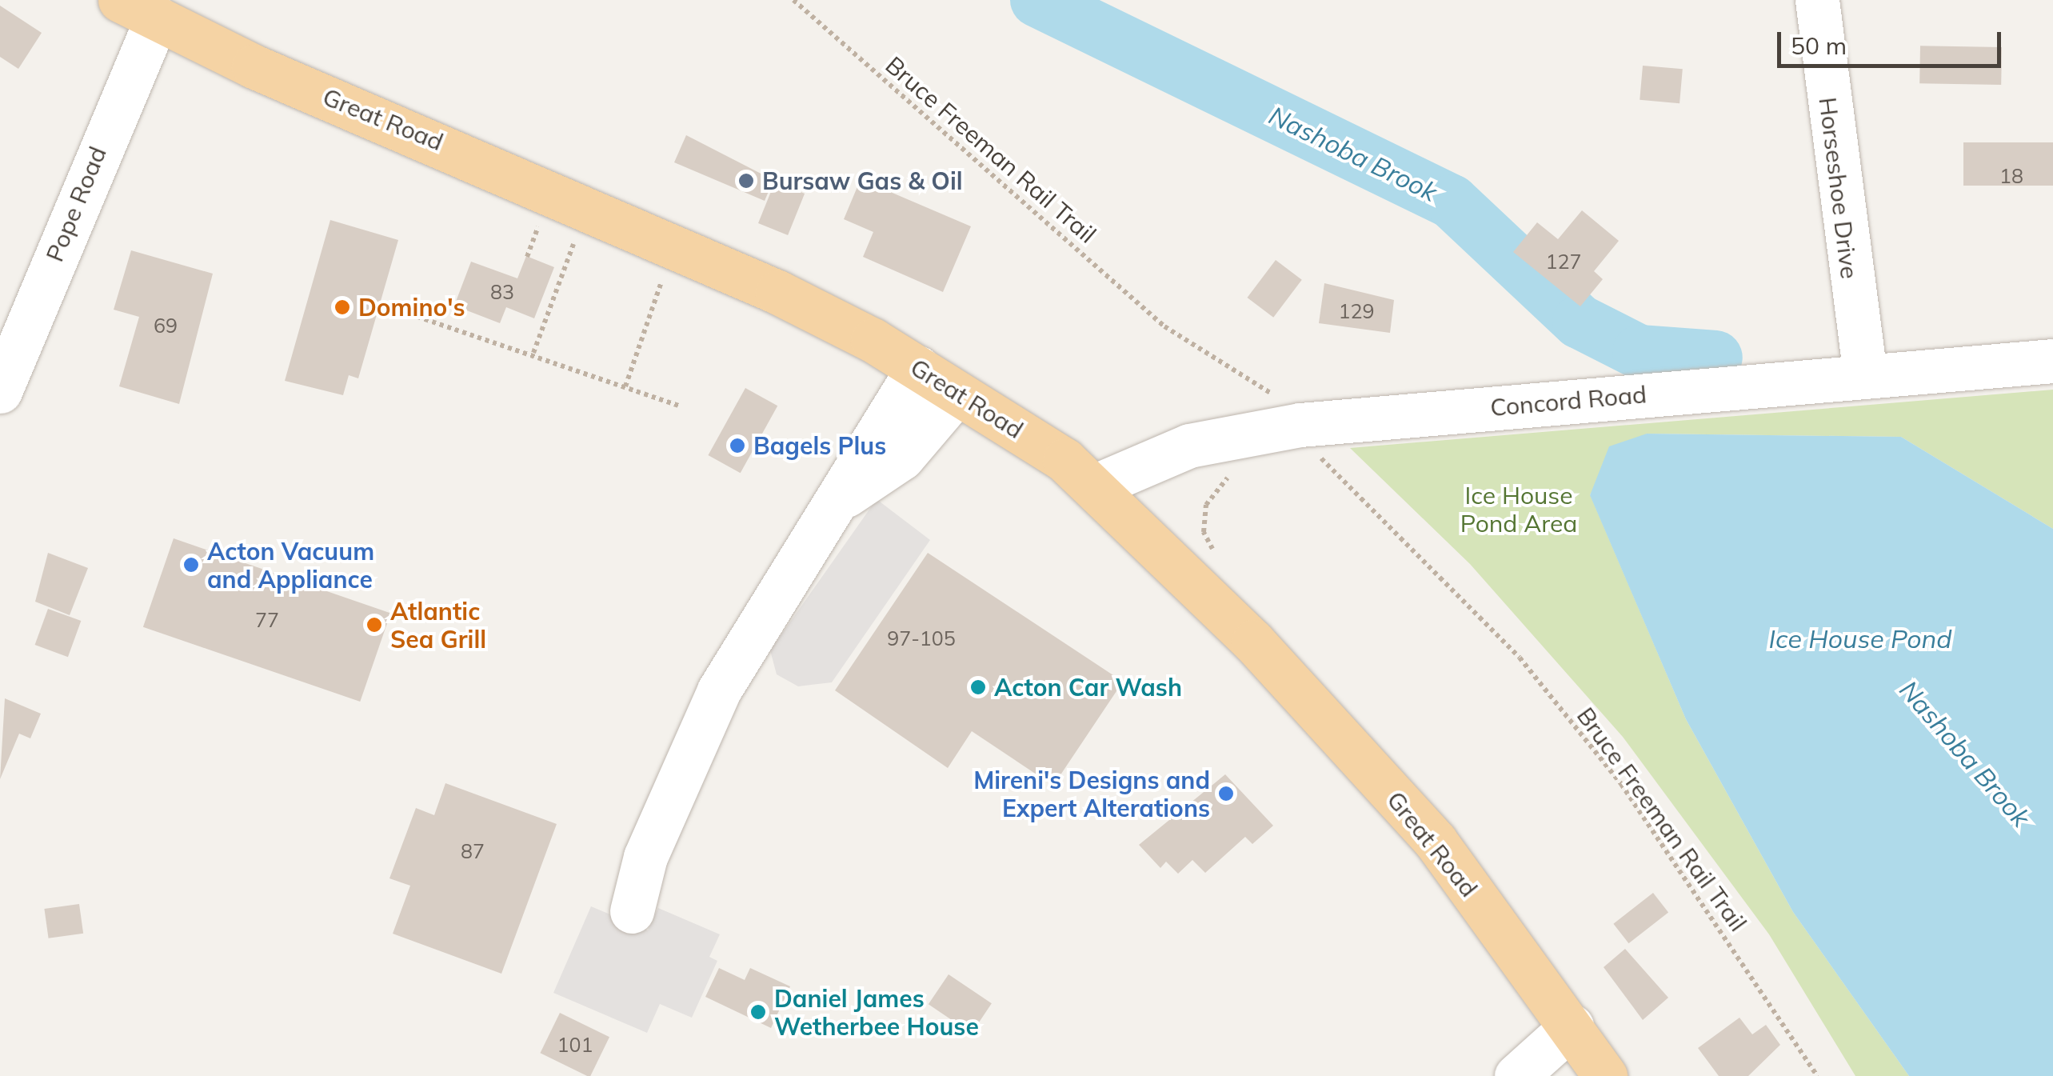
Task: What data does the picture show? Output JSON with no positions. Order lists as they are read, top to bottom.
{
  "streets": {
    "main road": ["Great Road"],
    "street": ["Horseshoe Drive", "Pope Road", "Concord Road"],
    "path": ["Bruce Freeman Rail Trail"]
  },
  "crossings": [
    ["Great Road", "Pope Road"],
    ["Great Road", "Concord Road"],
    ["Horseshoe Drive", "Concord Road"]
  ],
  "water": ["Nashoba Brook", "Ice House Pond"],
  "parks": ["Ice House Pond Area"],
  "places": [
    "Bursaw Gas & Oil",
    "Domino's",
    "Bagels Plus",
    "Acton Vacuum and Appliance",
    "Atlantic Sea Grill",
    "Acton Car Wash",
    "Mireni's Designs and Expert Alterations",
    "Daniel James Wetherbee House"
  ],
  "house_numbers": [
    "18",
    "127",
    "83",
    "129",
    "69",
    "77",
    "97-105",
    "87",
    "101"
  ],
  "scale_bar": "50 m"
}
